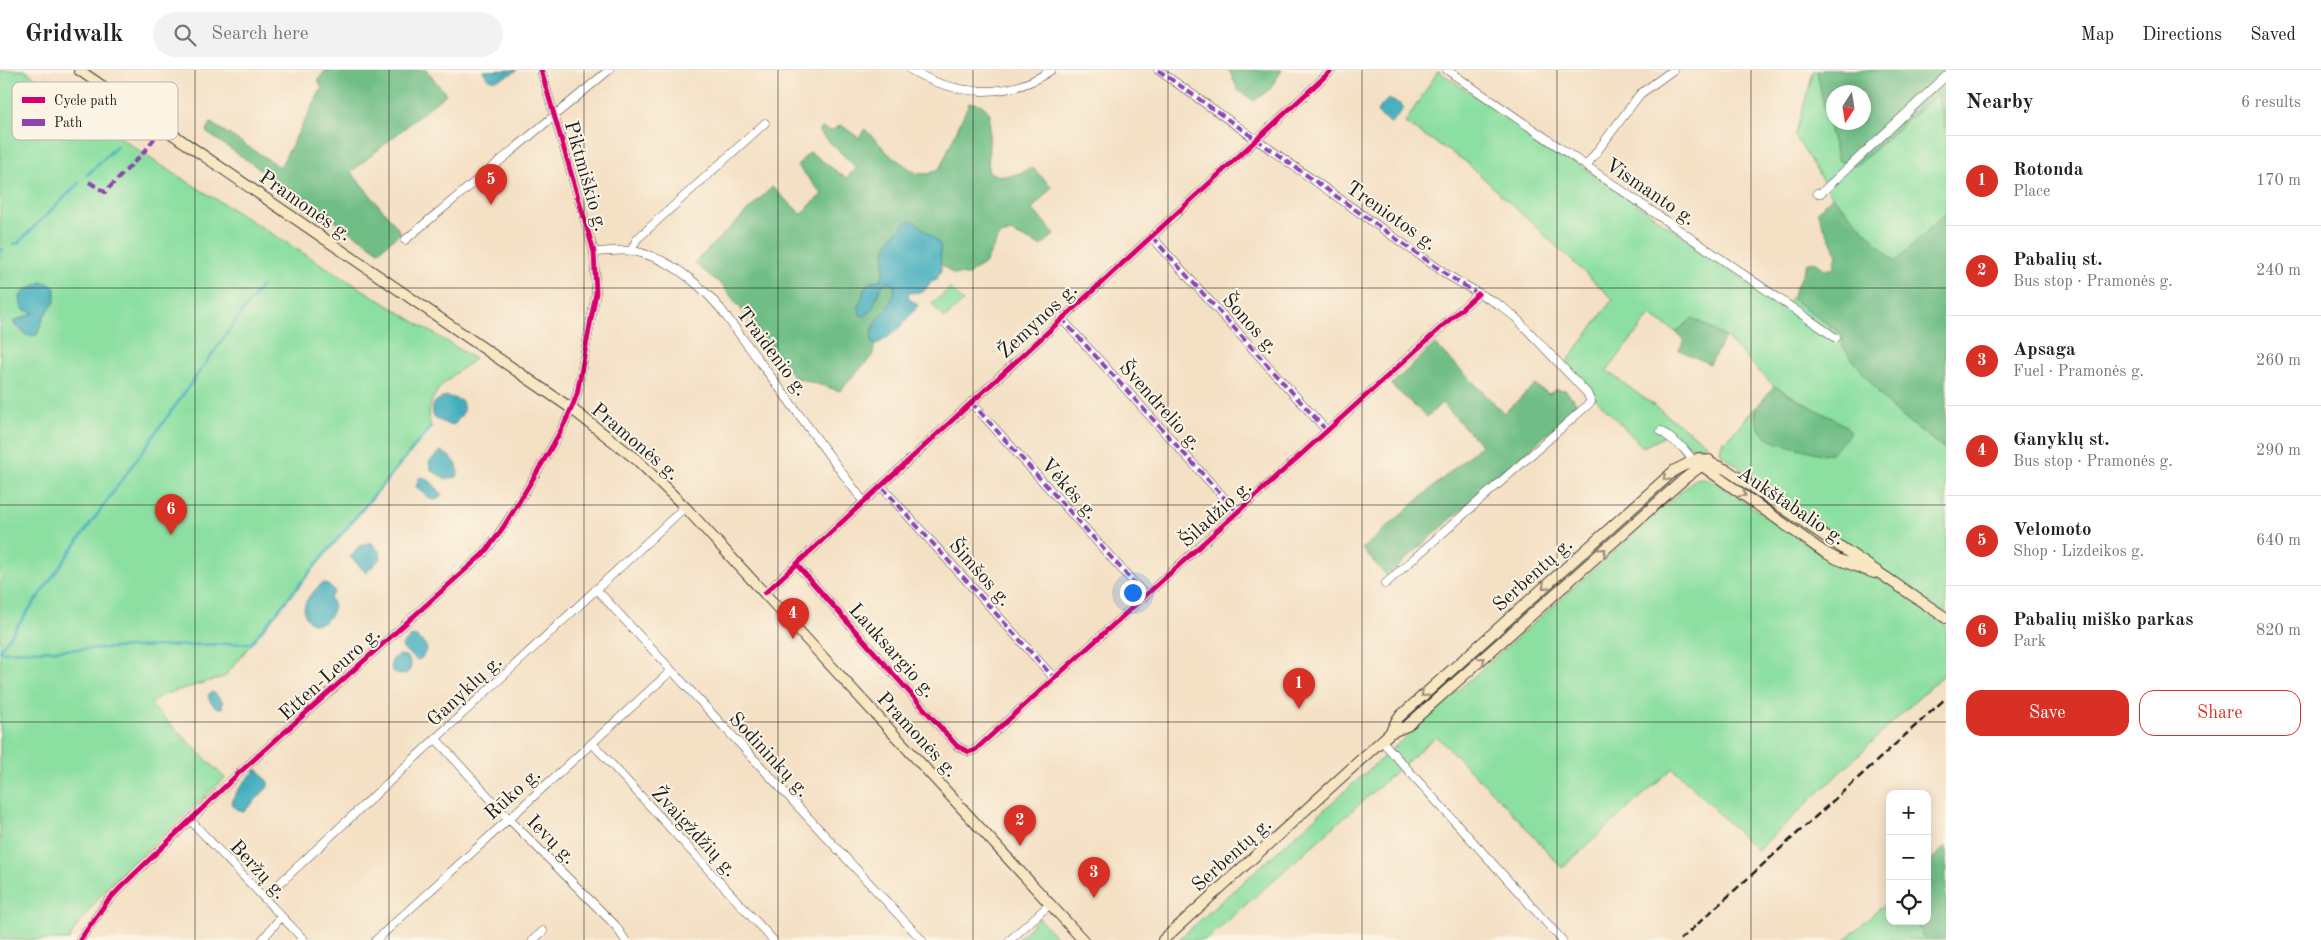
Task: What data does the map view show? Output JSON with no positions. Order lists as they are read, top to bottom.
{
  "streets": {
    "main road": ["Pramonės g.", "Aukštabalio g.", "Serbentų g."],
    "street": [
      "Piktmiškio g.",
      "Vismanto g.",
      "Treniotos g.",
      "Žemynos g.",
      "Šonos g.",
      "Traidenio g.",
      "Švendrelio g.",
      "Vėkės g.",
      "Šiladžio g.",
      "Šimšos g.",
      "Lauksargio g.",
      "Etten-Leuro g.",
      "Ganyklų g.",
      "Sodininkų g.",
      "Rūko g.",
      "Žvaigždžių g.",
      "Ievų g.",
      "Beržų g."
    ]
  },
  "crossings": [
    ["Piktmiškio g.", "Pramonės g."],
    ["Piktmiškio g.", "Traidenio g."],
    ["Piktmiškio g.", "Etten-Leuro g."],
    ["Pramonės g.", "Žemynos g."],
    ["Pramonės g.", "Etten-Leuro g."],
    ["Pramonės g.", "Ganyklų g."],
    ["Treniotos g.", "Žemynos g."],
    ["Treniotos g.", "Šiladžio g."],
    ["Žemynos g.", "Šonos g."],
    ["Žemynos g.", "Traidenio g."],
    ["Žemynos g.", "Švendrelio g."],
    ["Žemynos g.", "Vėkės g."],
    ["Žemynos g.", "Šimšos g."],
    ["Žemynos g.", "Lauksargio g."],
    ["Šonos g.", "Šiladžio g."],
    ["Švendrelio g.", "Šiladžio g."],
    ["Vėkės g.", "Šiladžio g."],
    ["Aukštabalio g.", "Serbentų g."],
    ["Šiladžio g.", "Šimšos g."],
    ["Šiladžio g.", "Lauksargio g."],
    ["Etten-Leuro g.", "Beržų g."],
    ["Ganyklų g.", "Sodininkų g."],
    ["Ganyklų g.", "Ievų g."],
    ["Ganyklų g.", "Beržų g."],
    ["Sodininkų g.", "Rūko g."],
    ["Rūko g.", "Žvaigždžių g."],
    ["Rūko g.", "Ievų g."]
  ],
  "legend": ["Cycle path", "Path"],
  "north": "bottom",
  "page": {
    "header": "Gridwalk",
    "search": "Search here",
    "nav": ["Map", "Directions", "Saved"],
    "heading": ["Nearby", "6 results"],
    "list": [
      {
        "mark": "1",
        "name": "Rotonda",
        "note": "Place",
        "value": "170 m"
      },
      {
        "mark": "2",
        "name": "Pabalių st.",
        "note": "Bus stop · Pramonės g.",
        "value": "240 m"
      },
      {
        "mark": "3",
        "name": "Apsaga",
        "note": "Fuel · Pramonės g.",
        "value": "260 m"
      },
      {
        "mark": "4",
        "name": "Ganyklų st.",
        "note": "Bus stop · Pramonės g.",
        "value": "290 m"
      },
      {
        "mark": "5",
        "name": "Velomoto",
        "note": "Shop · Lizdeikos g.",
        "value": "640 m"
      },
      {
        "mark": "6",
        "name": "Pabalių miško parkas",
        "note": "Park",
        "value": "820 m"
      }
    ],
    "pins": [
      "5",
      "6",
      "4",
      "1",
      "2",
      "3"
    ],
    "buttons": ["Save", "Share"],
    "map_buttons": ["+", "−"]
  }
}
